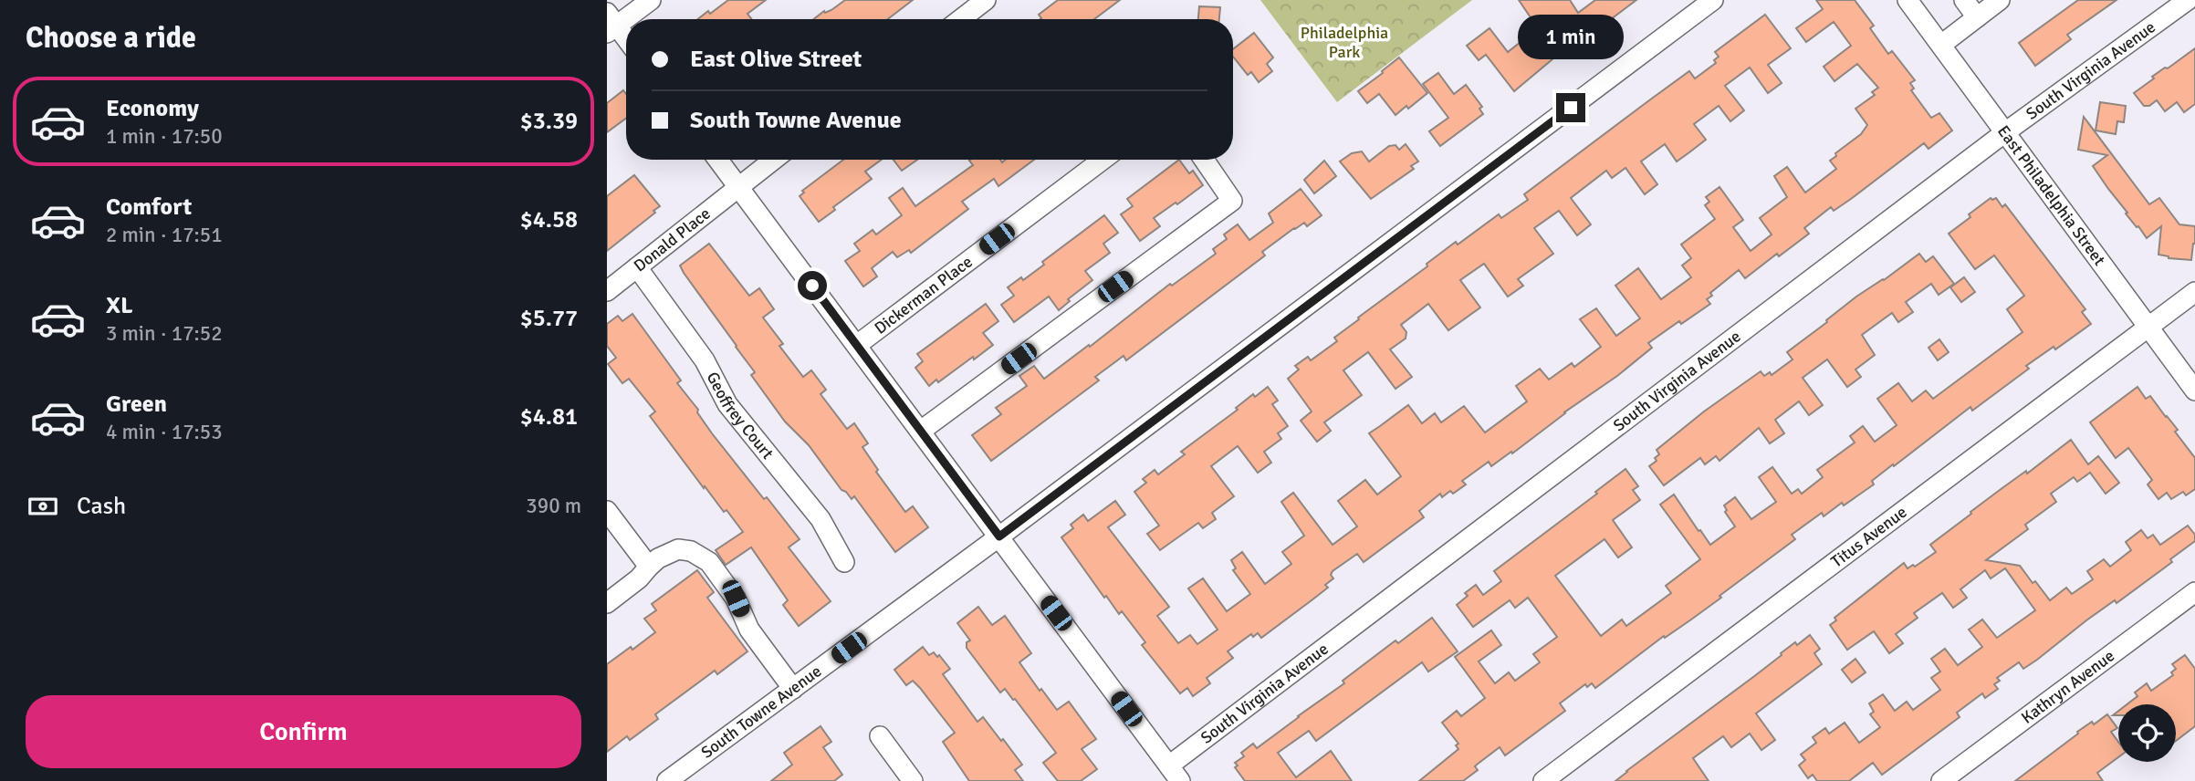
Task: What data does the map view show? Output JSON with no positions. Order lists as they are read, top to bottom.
{
  "streets": {
    "street": [
      "South Virginia Avenue",
      "East Philadelphia Street",
      "Donald Place",
      "Dickerman Place",
      "Geoffrey Court",
      "Titus Avenue",
      "Kathryn Avenue",
      "South Towne Avenue"
    ]
  },
  "crossings": [
    ["South Virginia Avenue", "East Philadelphia Street"],
    ["East Philadelphia Street", "Titus Avenue"],
    ["Donald Place", "Geoffrey Court"]
  ],
  "parks": ["Philadelphia Park"],
  "page": {
    "heading": "Choose a ride",
    "bubble": "1 min",
    "banner": ["East Olive Street", "South Towne Avenue"],
    "list": [
      {
        "name": "Economy",
        "note": "1 min · 17:50",
        "value": "$3.39"
      },
      {
        "name": "Comfort",
        "note": "2 min · 17:51",
        "value": "$4.58"
      },
      {
        "name": "XL",
        "note": "3 min · 17:52",
        "value": "$5.77"
      },
      {
        "name": "Green",
        "note": "4 min · 17:53",
        "value": "$4.81"
      }
    ],
    "pay": ["Cash", "390 m"],
    "buttons": "Confirm"
  }
}
